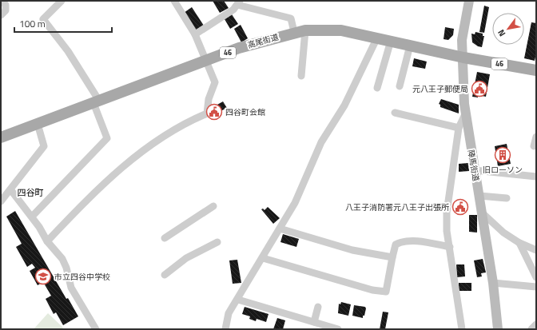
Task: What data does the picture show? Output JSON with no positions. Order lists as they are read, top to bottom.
{
  "streets": {
    "main road": ["高尾街道", "46", "陣馬街道"]
  },
  "crossings": [
    ["高尾街道", "陣馬街道"]
  ],
  "districts": ["四谷町"],
  "places": {
    "public building": ["元八王子郵便局", "四谷町会館", "八王子消防署元八王子出張所"],
    "building": ["旧ローソン"],
    "school or university": ["市立四谷中学校"]
  },
  "scale_bar": "100 m",
  "north": "bottom left"
}
